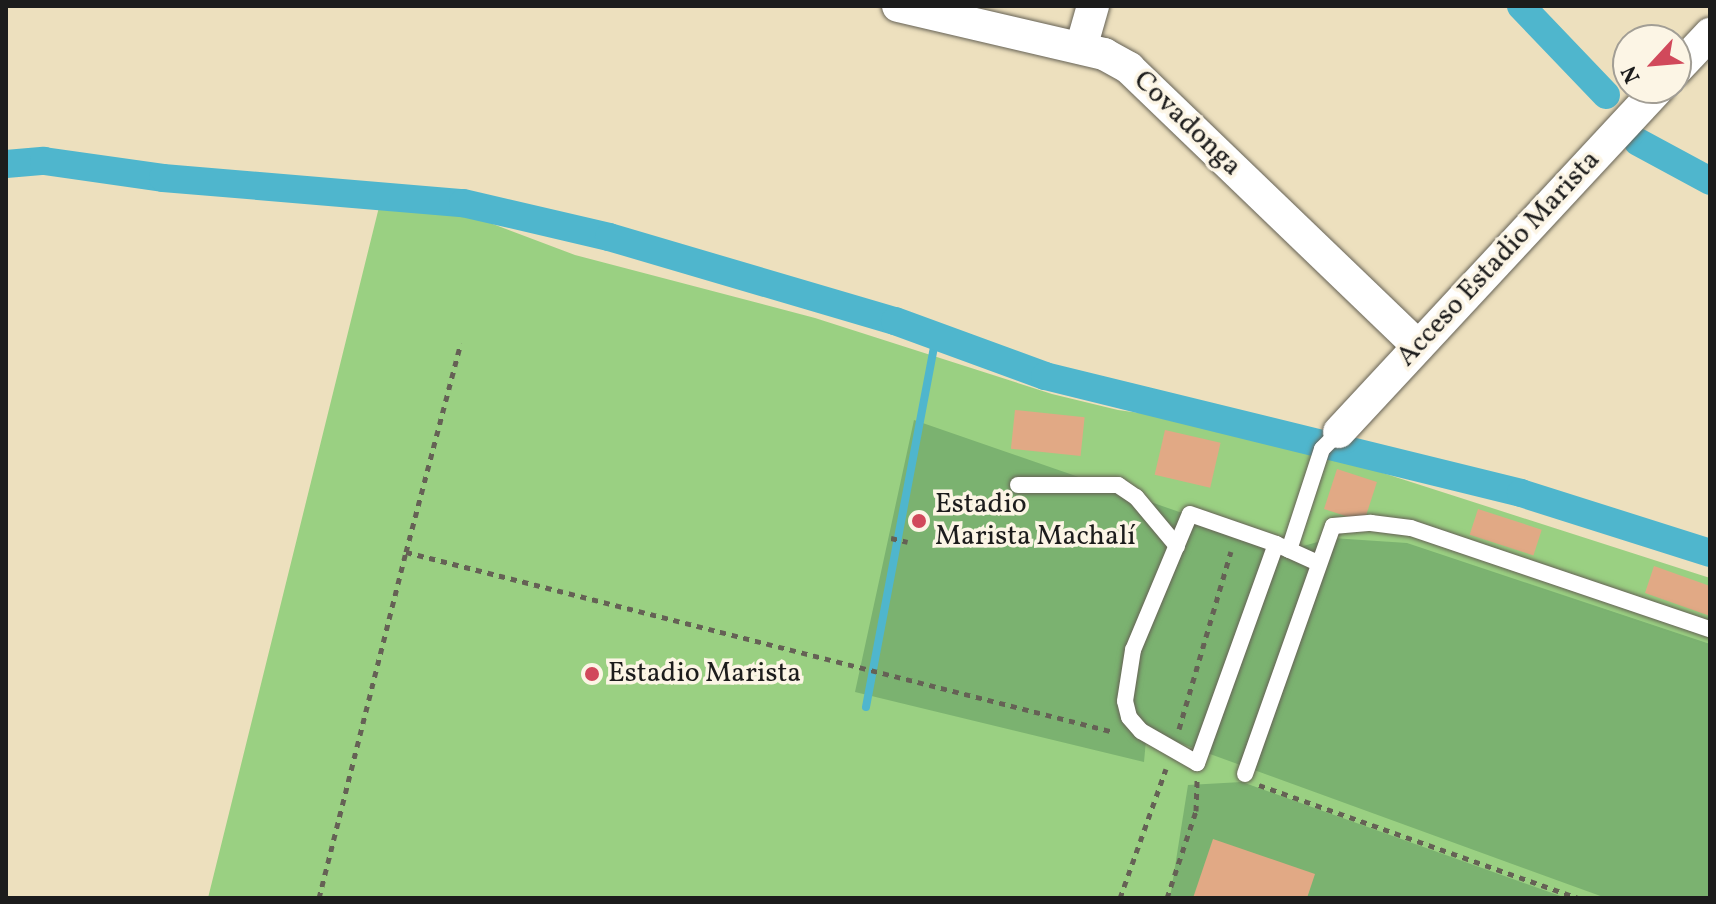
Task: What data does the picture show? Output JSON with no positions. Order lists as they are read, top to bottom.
{
  "streets": {
    "street": ["Covadonga", "Acceso Estadio Marista"]
  },
  "crossings": [
    ["Covadonga", "Acceso Estadio Marista"]
  ],
  "places": ["Estadio Marista Machalí", "Estadio Marista"],
  "north": "bottom left"
}
